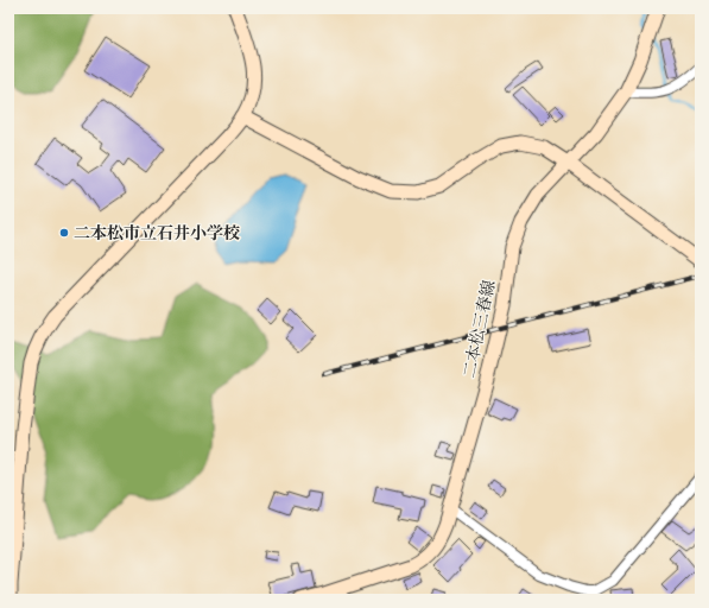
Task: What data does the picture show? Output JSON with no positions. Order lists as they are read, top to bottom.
{
  "streets": {
    "street": ["二本松三春線"]
  },
  "places": ["二本松市立石井小学校"]
}
